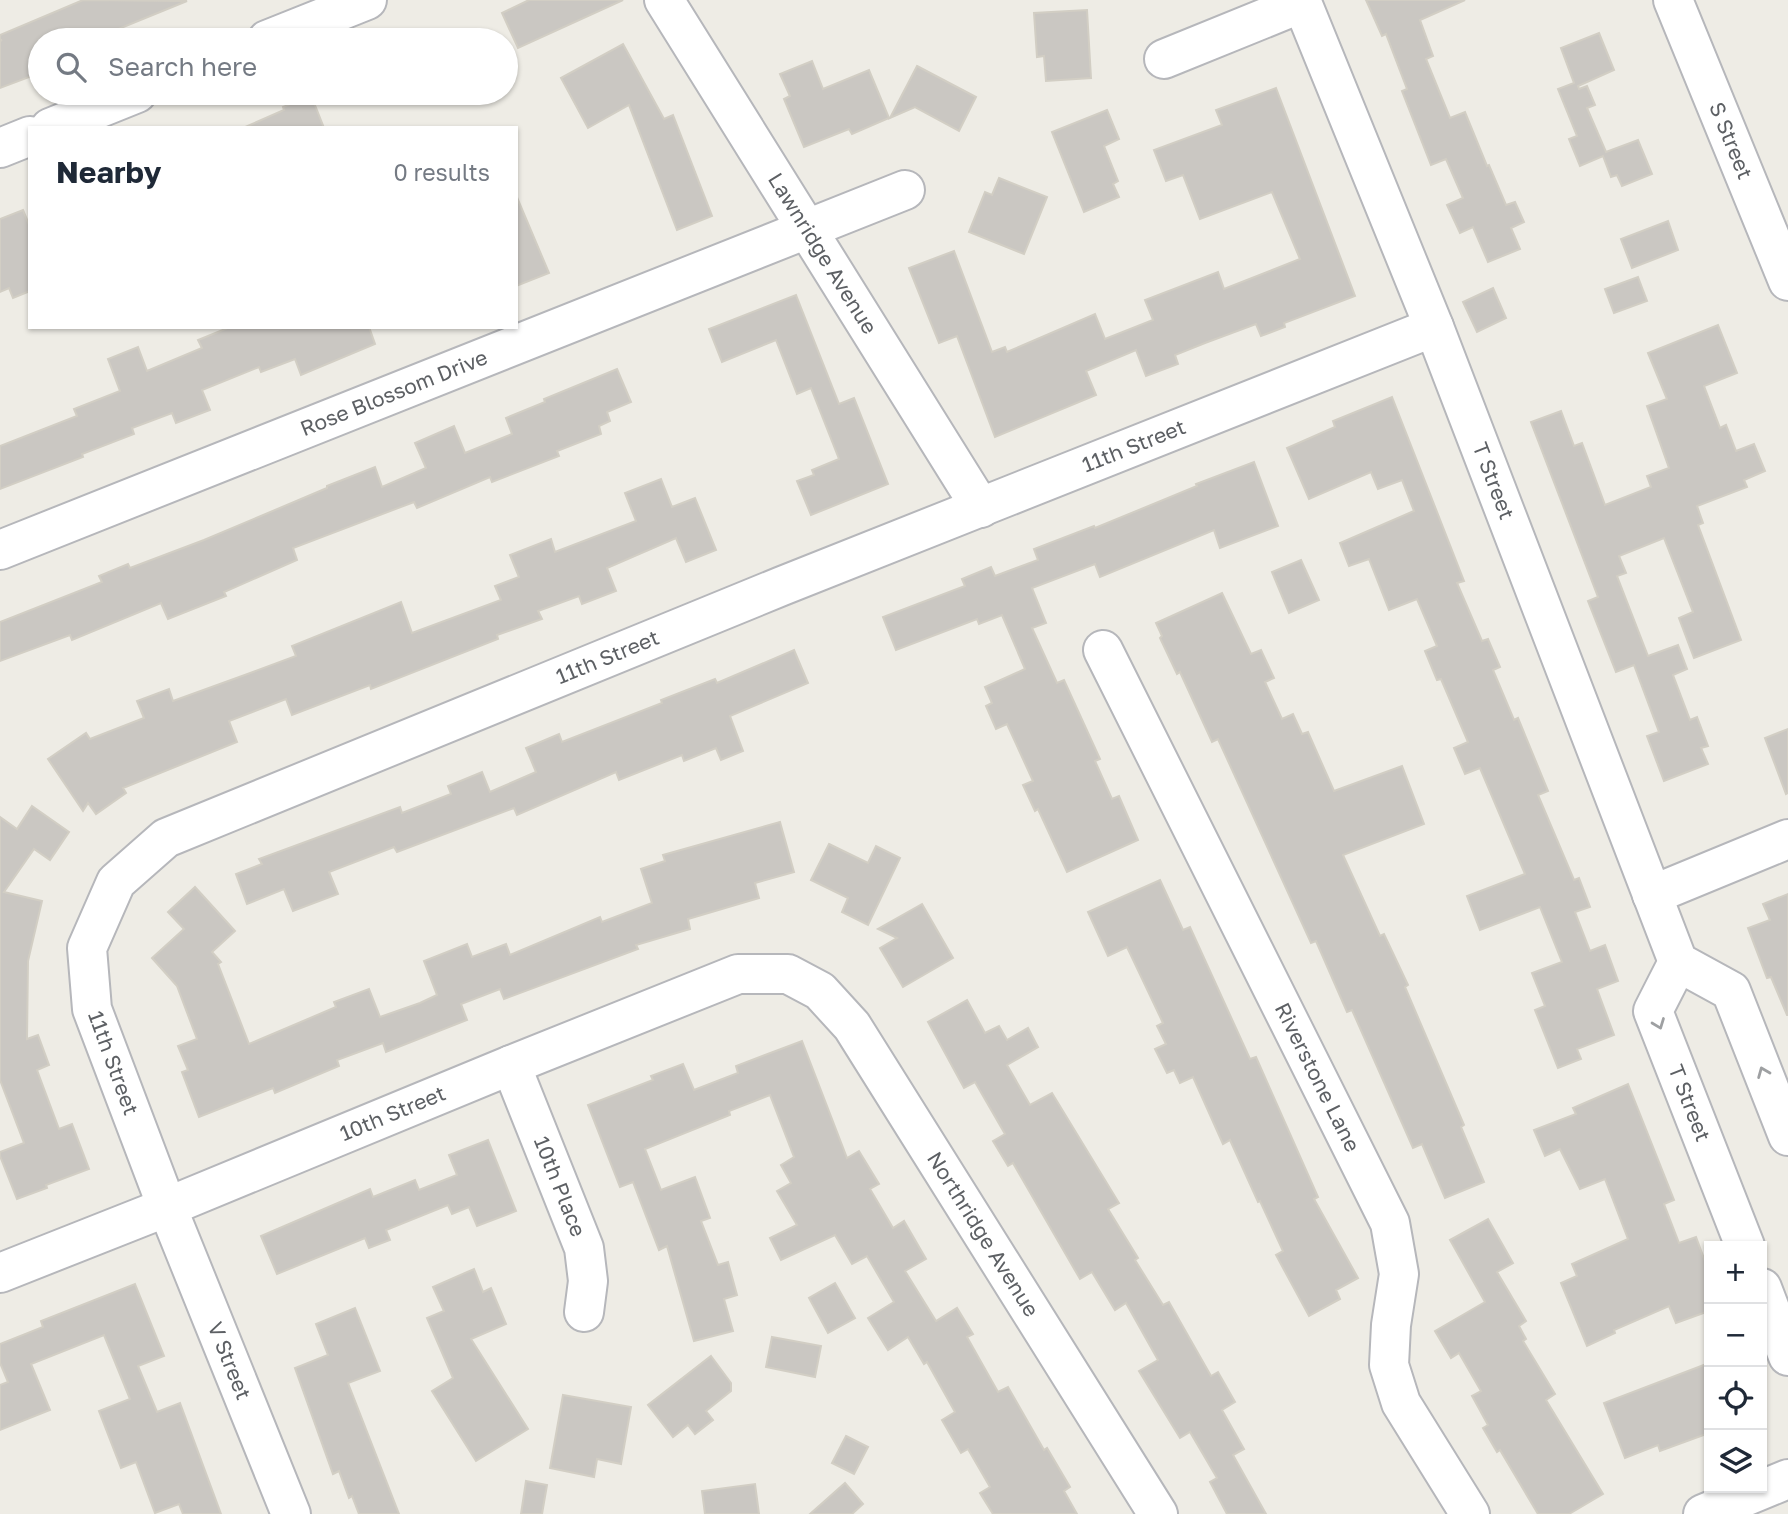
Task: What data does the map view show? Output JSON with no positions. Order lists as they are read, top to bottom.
{
  "streets": {
    "street": [
      "S Street",
      "Lawnridge Avenue",
      "Rose Blossom Drive",
      "11th Street",
      "T Street",
      "Riverstone Lane",
      "10th Street",
      "10th Place",
      "Northridge Avenue",
      "V Street"
    ]
  },
  "crossings": [
    ["Lawnridge Avenue", "Rose Blossom Drive"],
    ["Lawnridge Avenue", "11th Street"],
    ["11th Street", "T Street"],
    ["11th Street", "10th Street"],
    ["11th Street", "V Street"],
    ["10th Street", "10th Place"],
    ["10th Street", "Northridge Avenue"],
    ["10th Street", "V Street"]
  ],
  "page": {
    "search": "Search here",
    "heading": ["Nearby", "0 results"],
    "map_buttons": ["+", "−"]
  }
}
